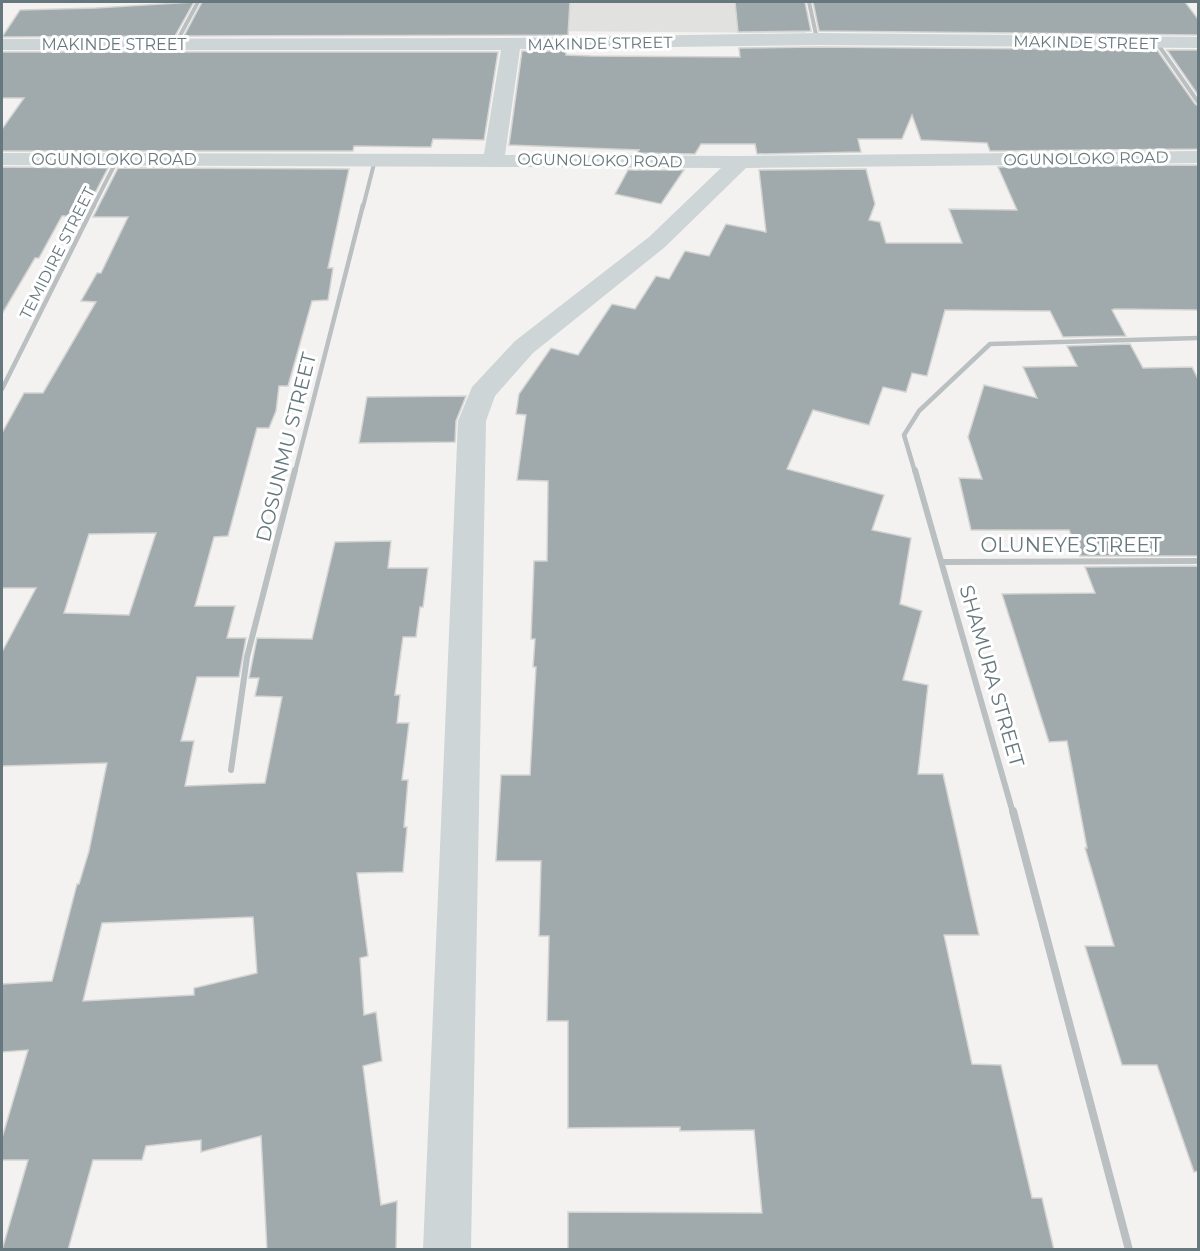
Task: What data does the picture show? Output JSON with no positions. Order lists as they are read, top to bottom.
{
  "streets": {
    "street": [
      "MAKINDE STREET",
      "OGUNOLOKO ROAD",
      "TEMIDIRE STREET",
      "DOSUNMU STREET",
      "OLUNEYE STREET",
      "SHAMURA STREET"
    ]
  },
  "crossings": [
    ["OGUNOLOKO ROAD", "TEMIDIRE STREET"],
    ["OGUNOLOKO ROAD", "DOSUNMU STREET"],
    ["OLUNEYE STREET", "SHAMURA STREET"]
  ]
}
